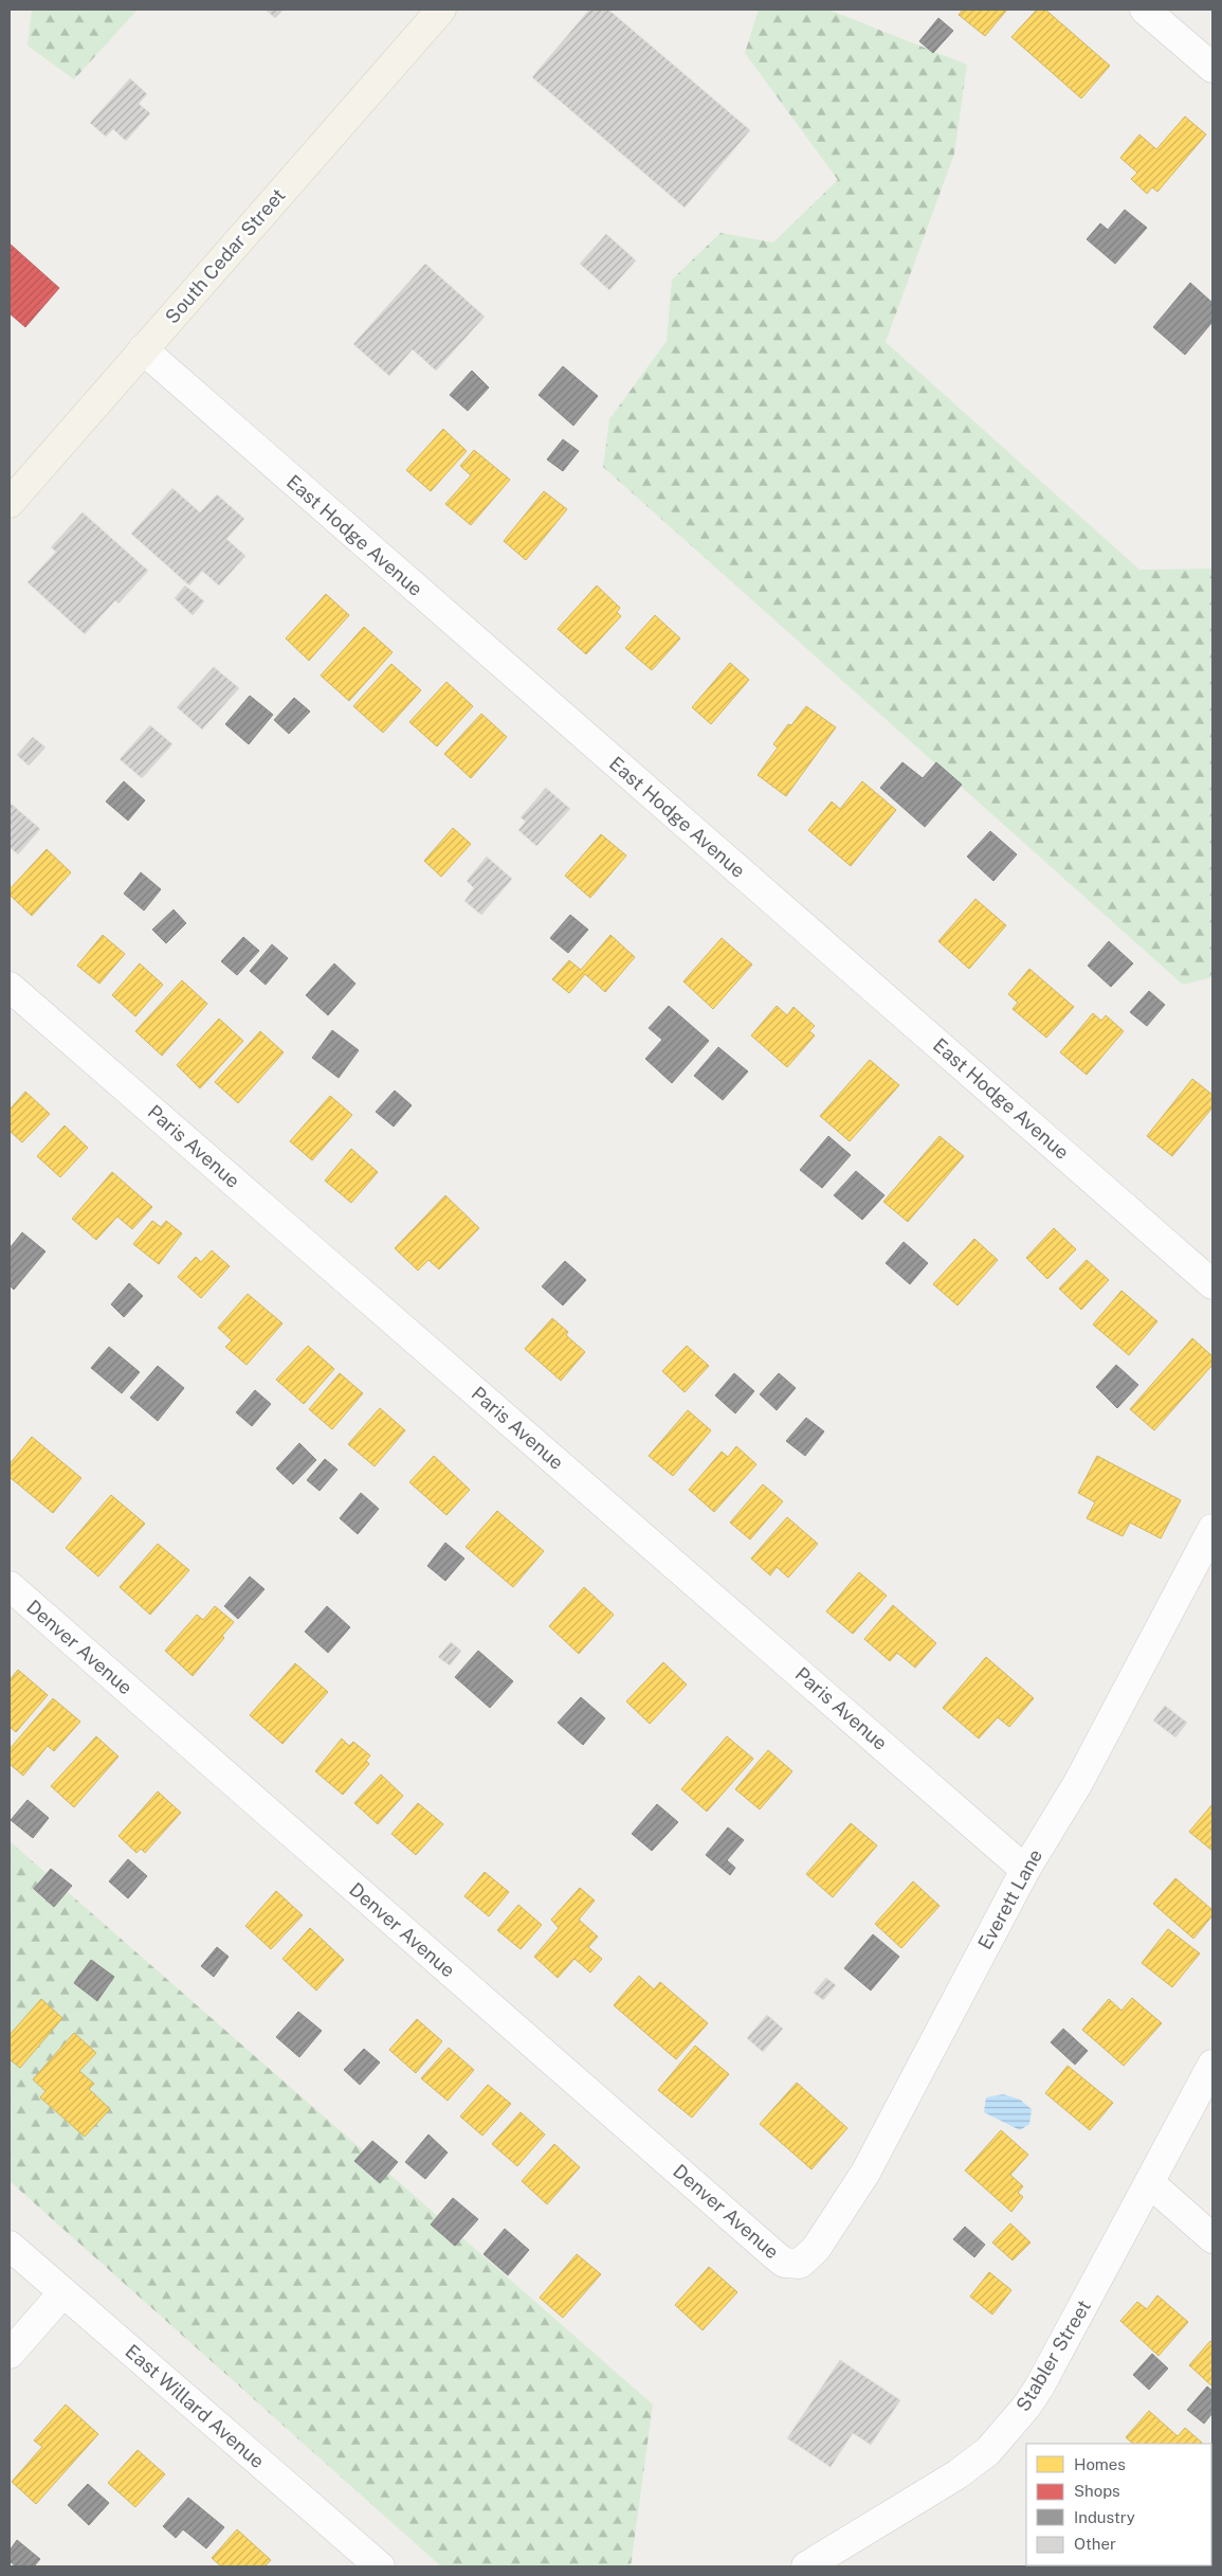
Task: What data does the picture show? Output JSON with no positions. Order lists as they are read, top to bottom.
{
  "streets": {
    "main road": ["South Cedar Street"],
    "street": [
      "East Hodge Avenue",
      "Paris Avenue",
      "Denver Avenue",
      "Everett Lane",
      "Stabler Street",
      "East Willard Avenue"
    ]
  },
  "crossings": [
    ["South Cedar Street", "East Hodge Avenue"],
    ["Paris Avenue", "Everett Lane"],
    ["Denver Avenue", "Everett Lane"]
  ],
  "legend": [
    "Homes",
    "Shops",
    "Industry",
    "Other"
  ]
}
